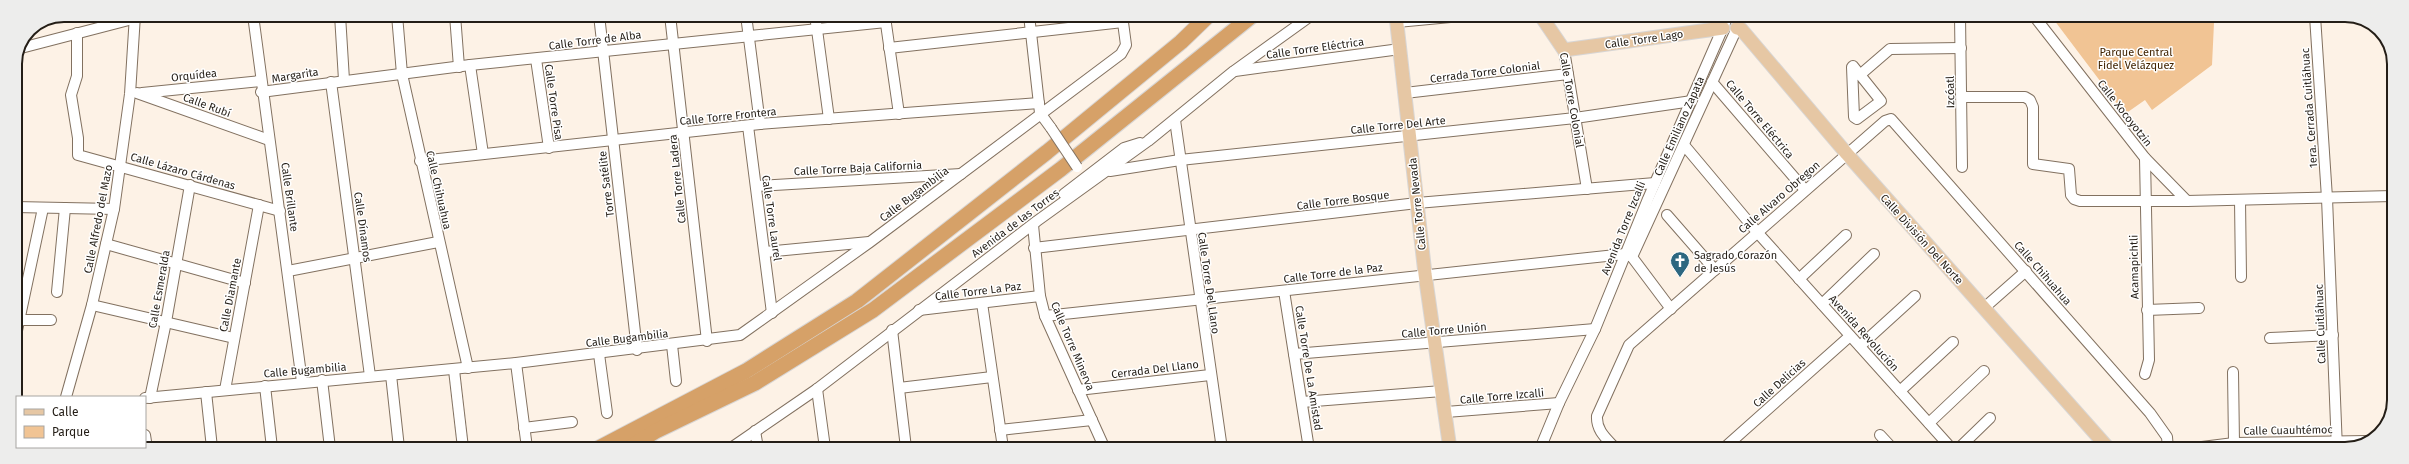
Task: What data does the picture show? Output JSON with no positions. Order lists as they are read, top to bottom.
{
  "streets": {
    "main road": [
      "Calle Torre Lago",
      "Calle Torre Colonial",
      "Calle Torre Nevada",
      "Calle División Del Norte"
    ],
    "street": [
      "Calle Torre de Alba",
      "Calle Torre Eléctrica",
      "Cerrada Torre Colonial",
      "Orquídea",
      "Margarita",
      "Izcóatl",
      "Calle Torre Pisa",
      "Calle Rubí",
      "1era. Cerrada Cuitláhuac",
      "Calle Xocoyotzin",
      "Calle Torre Frontera",
      "Calle Torre Del Arte",
      "Calle Emiliano Zapata",
      "Calle Torre Baja California",
      "Calle Lázaro Cárdenas",
      "Calle Torre Ladera",
      "Torre Satélite",
      "Calle Chihuahua",
      "Calle Bugambilia",
      "Calle Brillante",
      "Calle Alvaro Obregon",
      "Calle Torre Bosque",
      "Calle Torre Laurel",
      "Calle Alfredo del Mazo",
      "Avenida de las Torres",
      "Calle Dínamos",
      "Avenida Torre Izcalli",
      "Acamapichtli",
      "Calle Torre de la Paz",
      "Calle Torre Del Llano",
      "Calle Esmeralda",
      "Calle Torre La Paz",
      "Calle Diamante",
      "Calle Cuitláhuac",
      "Calle Torre Unión",
      "Avenida Revolución",
      "Calle Torre Minerva",
      "Calle Torre De La Amistad",
      "Cerrada Del Llano",
      "Calle Delicias",
      "Calle Torre Izcalli"
    ]
  },
  "crossings": [
    ["Calle Torre Lago", "Calle Torre Colonial"],
    ["Calle Torre Lago", "Avenida Torre Izcalli"],
    ["Calle Torre de Alba", "Margarita"],
    ["Calle Torre de Alba", "Calle Torre Pisa"],
    ["Calle Torre de Alba", "Calle Torre Ladera"],
    ["Calle Torre de Alba", "Torre Satélite"],
    ["Calle Torre de Alba", "Calle Chihuahua"],
    ["Calle Torre de Alba", "Calle Dínamos"],
    ["Calle Torre Eléctrica", "Calle Emiliano Zapata"],
    ["Calle Torre Eléctrica", "Calle Alvaro Obregon"],
    ["Calle Torre Eléctrica", "Calle Torre Nevada"],
    ["Calle Torre Eléctrica", "Avenida de las Torres"],
    ["Cerrada Torre Colonial", "Calle Torre Colonial"],
    ["Cerrada Torre Colonial", "Calle Torre Nevada"],
    ["Orquídea", "Calle Rubí"],
    ["Orquídea", "Calle Brillante"],
    ["Orquídea", "Calle Alfredo del Mazo"],
    ["Margarita", "Calle Brillante"],
    ["Margarita", "Calle Dínamos"],
    ["Calle Torre Colonial", "Calle Torre Del Arte"],
    ["Calle Torre Colonial", "Calle Torre Bosque"],
    ["Calle Torre Pisa", "Calle Torre Frontera"],
    ["Calle Rubí", "Calle Brillante"],
    ["Calle Rubí", "Calle Alfredo del Mazo"],
    ["1era. Cerrada Cuitláhuac", "Calle Cuitláhuac"],
    ["Calle Xocoyotzin", "Acamapichtli"],
    ["Calle Torre Frontera", "Calle Torre Ladera"],
    ["Calle Torre Frontera", "Torre Satélite"],
    ["Calle Torre Frontera", "Calle Chihuahua"],
    ["Calle Torre Frontera", "Calle Torre Laurel"],
    ["Calle Torre Del Arte", "Calle Torre Nevada"],
    ["Calle Torre Del Arte", "Avenida de las Torres"],
    ["Calle Torre Del Arte", "Avenida Torre Izcalli"],
    ["Calle Torre Del Arte", "Calle Torre Del Llano"],
    ["Calle Emiliano Zapata", "Avenida Torre Izcalli"],
    ["Calle Emiliano Zapata", "Calle División Del Norte"],
    ["Calle Emiliano Zapata", "Calle Torre de la Paz"],
    ["Calle Emiliano Zapata", "Avenida Revolución"],
    ["Calle Torre Baja California", "Calle Bugambilia"],
    ["Calle Torre Baja California", "Calle Torre Laurel"],
    ["Calle Lázaro Cárdenas", "Calle Brillante"],
    ["Calle Lázaro Cárdenas", "Calle Alfredo del Mazo"],
    ["Calle Lázaro Cárdenas", "Calle Esmeralda"],
    ["Calle Lázaro Cárdenas", "Calle Diamante"],
    ["Calle Torre Ladera", "Calle Bugambilia"],
    ["Torre Satélite", "Calle Bugambilia"],
    ["Calle Chihuahua", "Calle Bugambilia"],
    ["Calle Chihuahua", "Calle Alvaro Obregon"],
    ["Calle Bugambilia", "Calle Brillante"],
    ["Calle Bugambilia", "Calle Torre Laurel"],
    ["Calle Bugambilia", "Calle Dínamos"],
    ["Calle Bugambilia", "Calle Esmeralda"],
    ["Calle Bugambilia", "Calle Diamante"],
    ["Calle Alvaro Obregon", "Calle División Del Norte"],
    ["Calle Alvaro Obregon", "Avenida Revolución"],
    ["Calle Torre Bosque", "Calle Torre Nevada"],
    ["Calle Torre Bosque", "Avenida Torre Izcalli"],
    ["Calle Torre Bosque", "Calle Torre Del Llano"],
    ["Calle Torre Bosque", "Calle Torre Minerva"],
    ["Calle Torre Nevada", "Calle Torre de la Paz"],
    ["Calle Torre Nevada", "Calle Torre Unión"],
    ["Calle Torre Nevada", "Calle Torre Izcalli"],
    ["Avenida de las Torres", "Calle Torre Del Llano"],
    ["Avenida de las Torres", "Calle Torre La Paz"],
    ["Avenida de las Torres", "Calle Torre Minerva"],
    ["Avenida Torre Izcalli", "Calle Torre de la Paz"],
    ["Avenida Torre Izcalli", "Calle Torre Unión"],
    ["Avenida Torre Izcalli", "Calle Torre Izcalli"],
    ["Calle Torre de la Paz", "Calle Torre Del Llano"],
    ["Calle Torre de la Paz", "Calle Torre Minerva"],
    ["Calle Torre de la Paz", "Calle Torre De La Amistad"],
    ["Calle Torre Del Llano", "Cerrada Del Llano"],
    ["Calle Torre La Paz", "Calle Torre Minerva"],
    ["Calle Torre Unión", "Calle Torre De La Amistad"],
    ["Avenida Revolución", "Calle Delicias"],
    ["Calle Torre Minerva", "Cerrada Del Llano"]
  ],
  "parks": ["Parque Central Fidel Velázquez"],
  "places": {
    "church": ["Sagrado Corazón de Jesús"]
  },
  "legend": ["Calle", "Parque"]
}
